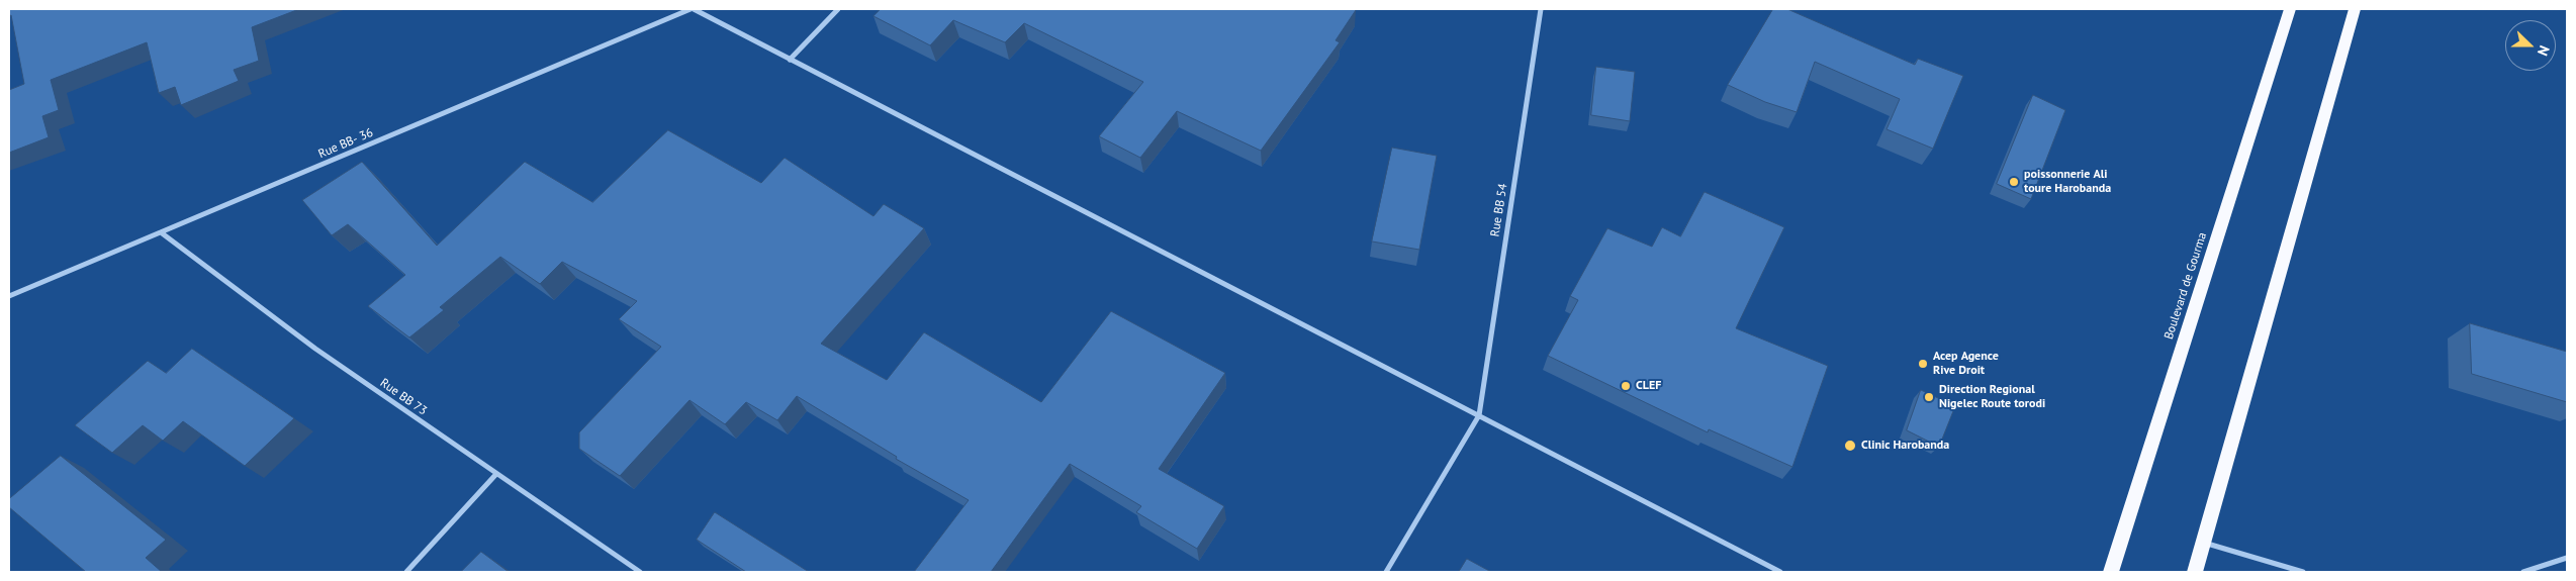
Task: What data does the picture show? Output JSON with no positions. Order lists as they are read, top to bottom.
{
  "streets": {
    "highway": ["Boulevard de Gourma"],
    "street": ["Rue BB- 36", "Rue BB 54", "Rue BB 73"]
  },
  "crossings": [
    ["Rue BB- 36", "Rue BB 73"]
  ],
  "places": [
    "poissonnerie Ali toure Harobanda",
    "Acep Agence Rive Droit",
    "CLEF",
    "Direction Regional Nigelec Route torodi",
    "Clinic Harobanda"
  ],
  "north": "right"
}
